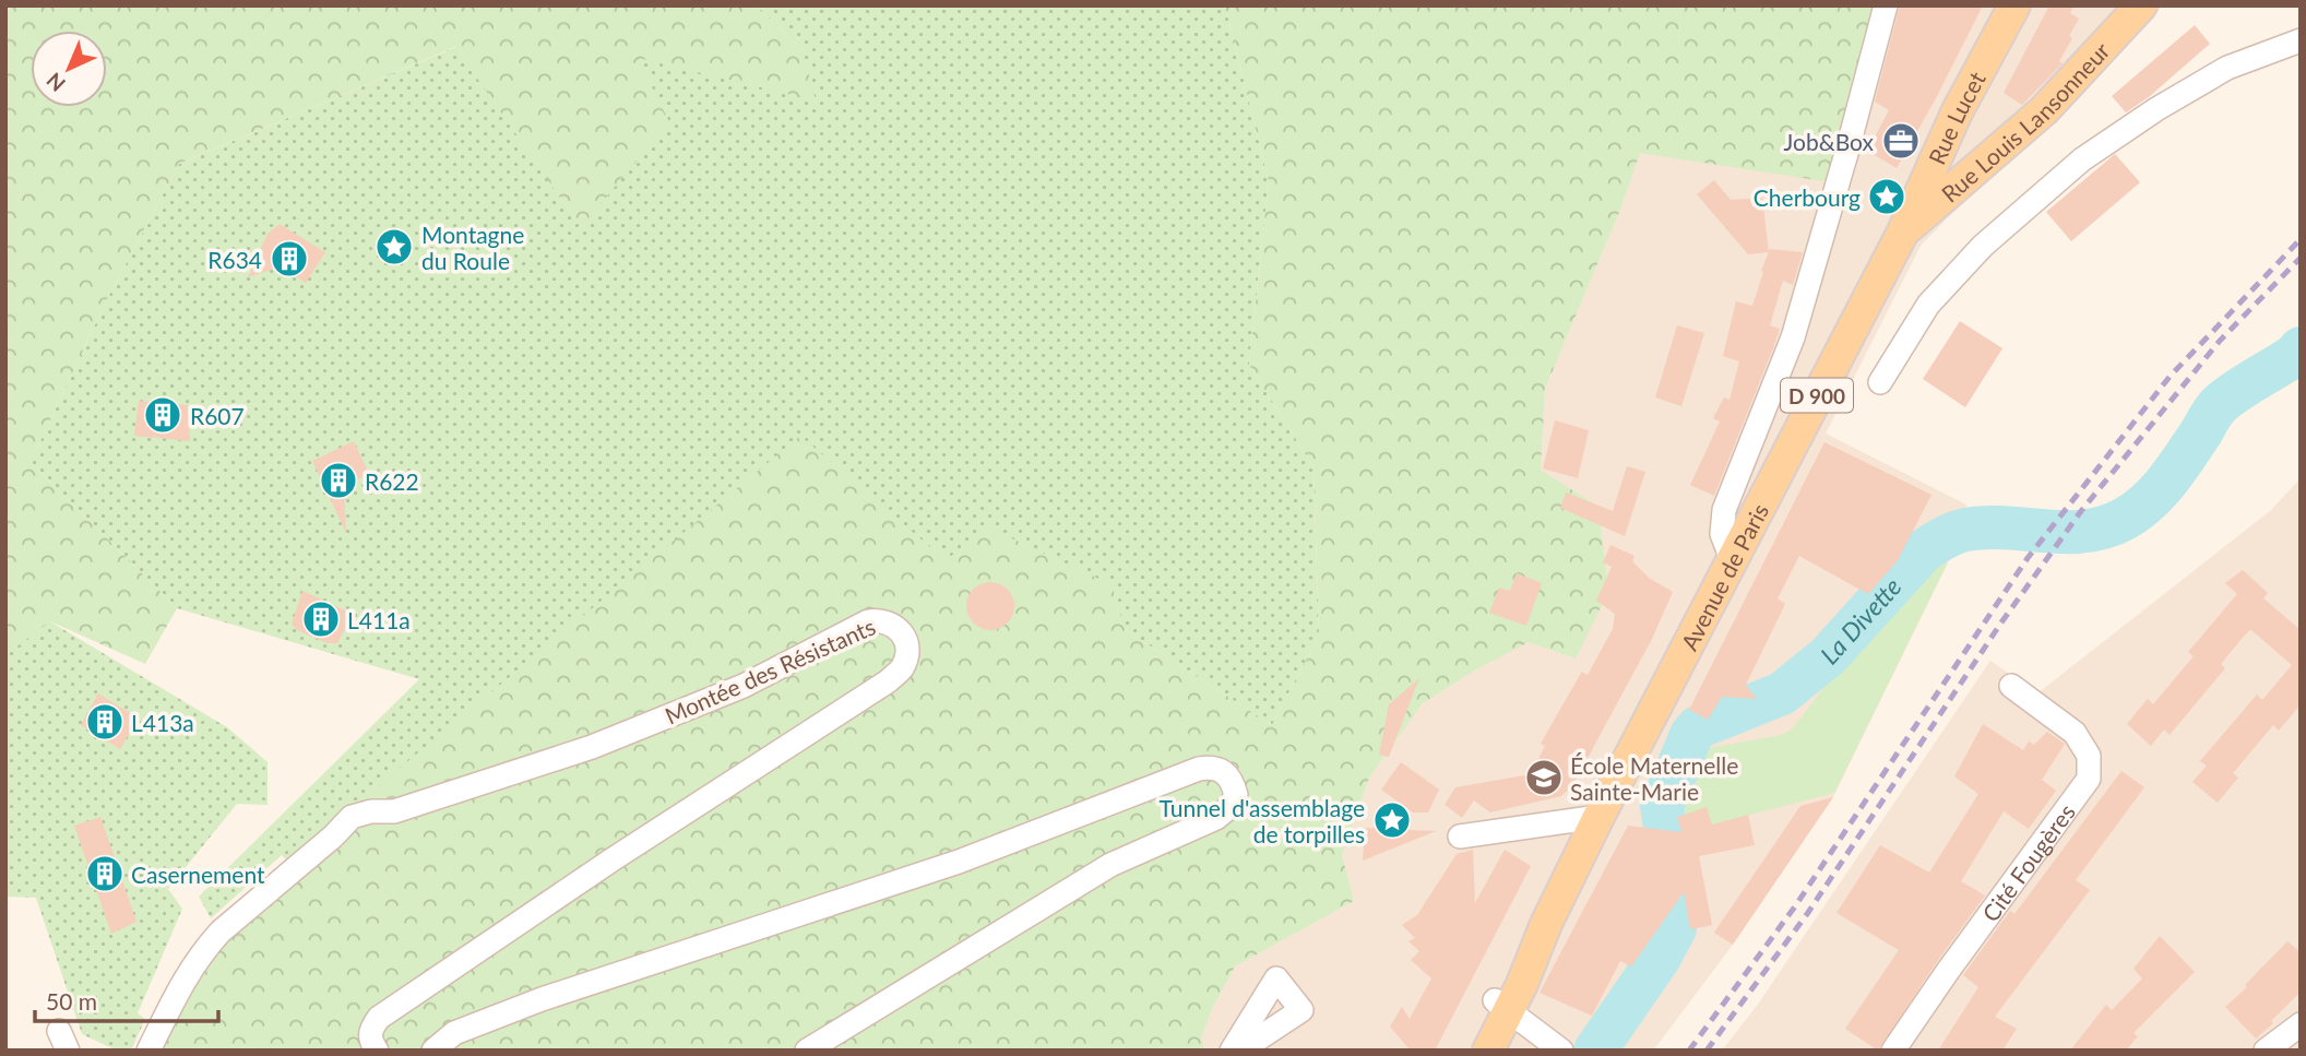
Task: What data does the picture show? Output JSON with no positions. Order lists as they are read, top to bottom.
{
  "streets": {
    "main road": [
      "Rue Lucet",
      "Rue Louis Lansonneur",
      "D 900",
      "Avenue de Paris"
    ],
    "street": ["Montée des Résistants", "Cité Fougères"]
  },
  "crossings": [
    ["Rue Lucet", "Rue Louis Lansonneur"],
    ["Rue Lucet", "Avenue de Paris"],
    ["Rue Louis Lansonneur", "Avenue de Paris"]
  ],
  "water": ["La Divette"],
  "places": {
    "office": ["Job&Box"],
    "place": ["Cherbourg", "Montagne du Roule", "Tunnel d'assemblage de torpilles"],
    "building": [
      "R634",
      "R607",
      "R622",
      "L411a",
      "L413a",
      "Casernement"
    ],
    "school or university": ["École Maternelle Sainte-Marie"]
  },
  "scale_bar": "50 m",
  "north": "bottom left"
}
